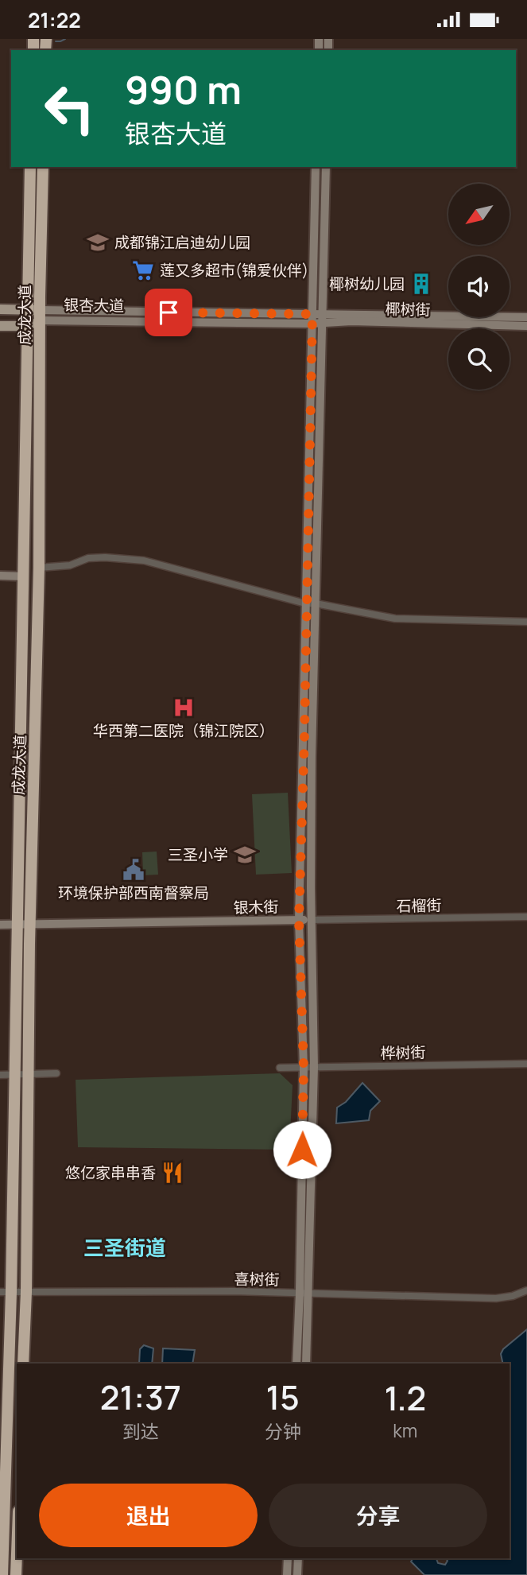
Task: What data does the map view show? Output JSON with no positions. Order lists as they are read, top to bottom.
{
  "streets": {
    "highway": ["成龙大道"],
    "main road": ["银杏大道"],
    "street": [
      "椰树街",
      "石榴街",
      "银木街",
      "桦树街",
      "喜树街"
    ]
  },
  "crossings": [
    ["银杏大道", "椰树街"],
    ["银杏大道", "成龙大道"],
    ["成龙大道", "银木街"],
    ["成龙大道", "喜树街"],
    ["石榴街", "银木街"]
  ],
  "districts": ["三圣街道"],
  "places": {
    "school or university": ["成都锦江启迪幼儿园", "三圣小学"],
    "supermarket": ["莲又多超市(锦爱伙伴)"],
    "building": ["椰树幼儿园"],
    "hospital": ["华西第二医院（锦江院区）"],
    "public building": ["环境保护部西南督察局"],
    "restaurant": ["悠亿家串串香"]
  },
  "north": "bottom left",
  "page": {
    "status": "21:22",
    "turn": ["990 m", "银杏大道"],
    "eta": [
      "21:37",
      "到达",
      "15",
      "分钟",
      "1.2",
      "km"
    ],
    "buttons": ["退出", "分享"]
  }
}
